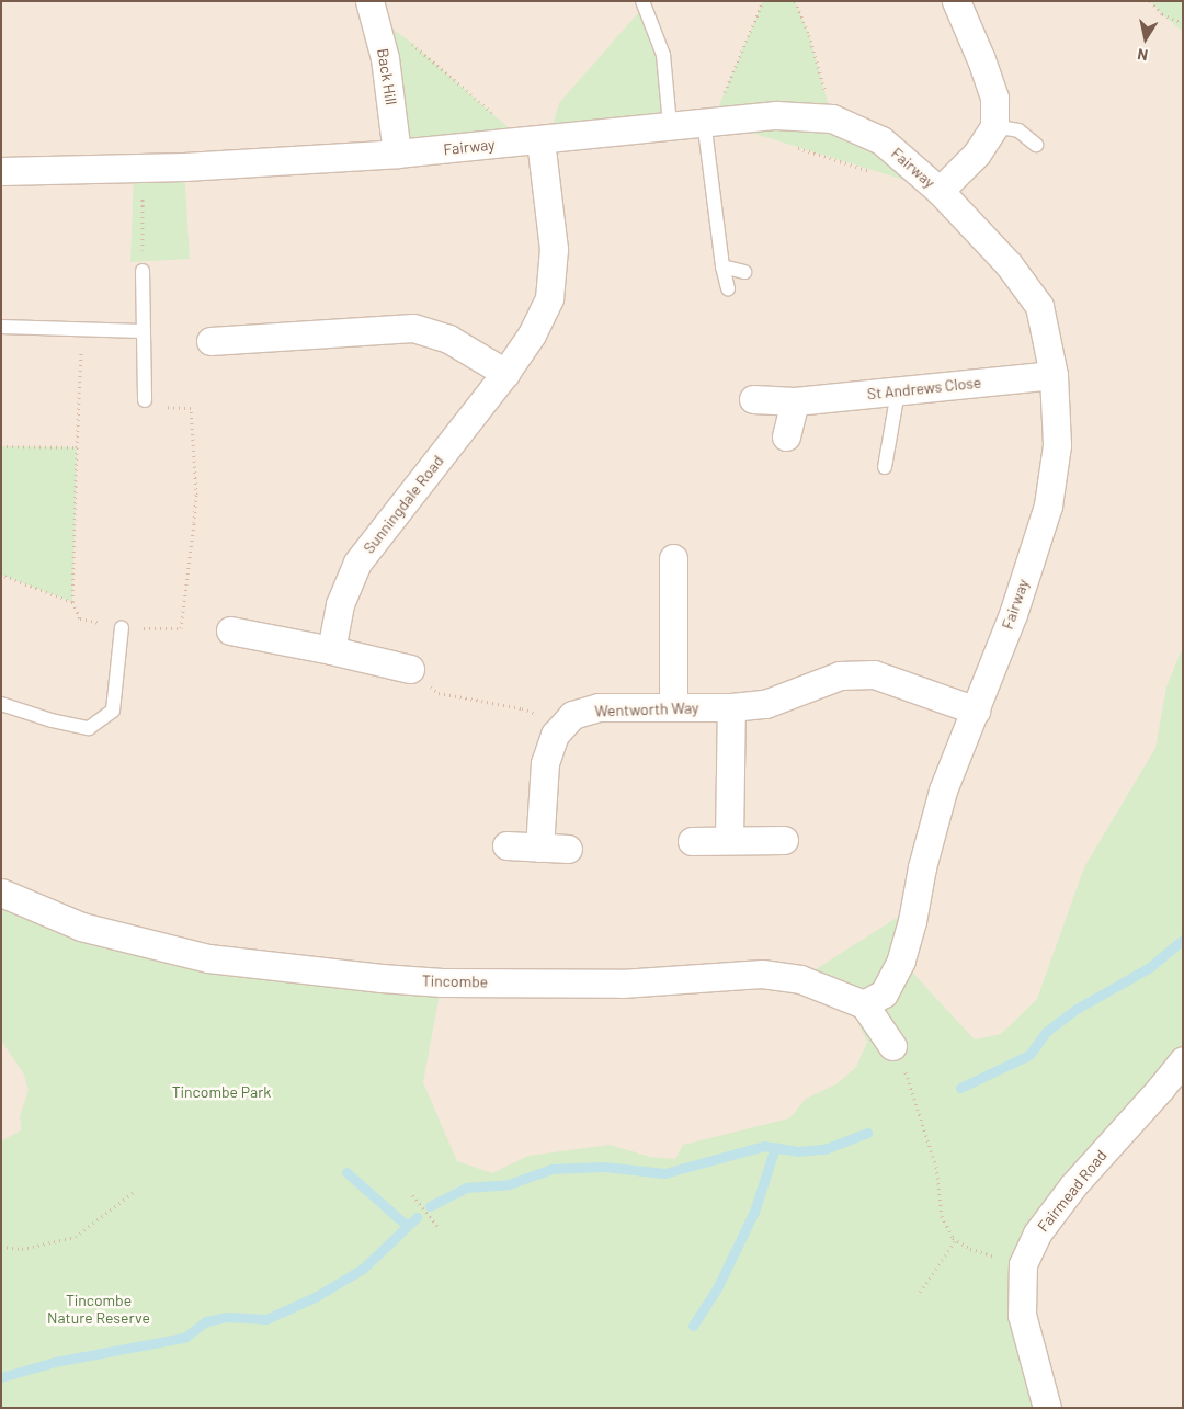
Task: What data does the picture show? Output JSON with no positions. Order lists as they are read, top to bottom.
{
  "streets": {
    "street": [
      "Back Hill",
      "Fairway",
      "St Andrews Close",
      "Sunningdale Road",
      "Wentworth Way",
      "Tincombe",
      "Fairmead Road"
    ]
  },
  "crossings": [
    ["Back Hill", "Fairway"],
    ["Fairway", "St Andrews Close"],
    ["Fairway", "Sunningdale Road"],
    ["Fairway", "Wentworth Way"],
    ["Fairway", "Tincombe"]
  ],
  "parks": ["Tincombe Park", "Tincombe Nature Reserve"],
  "north": "bottom"
}
